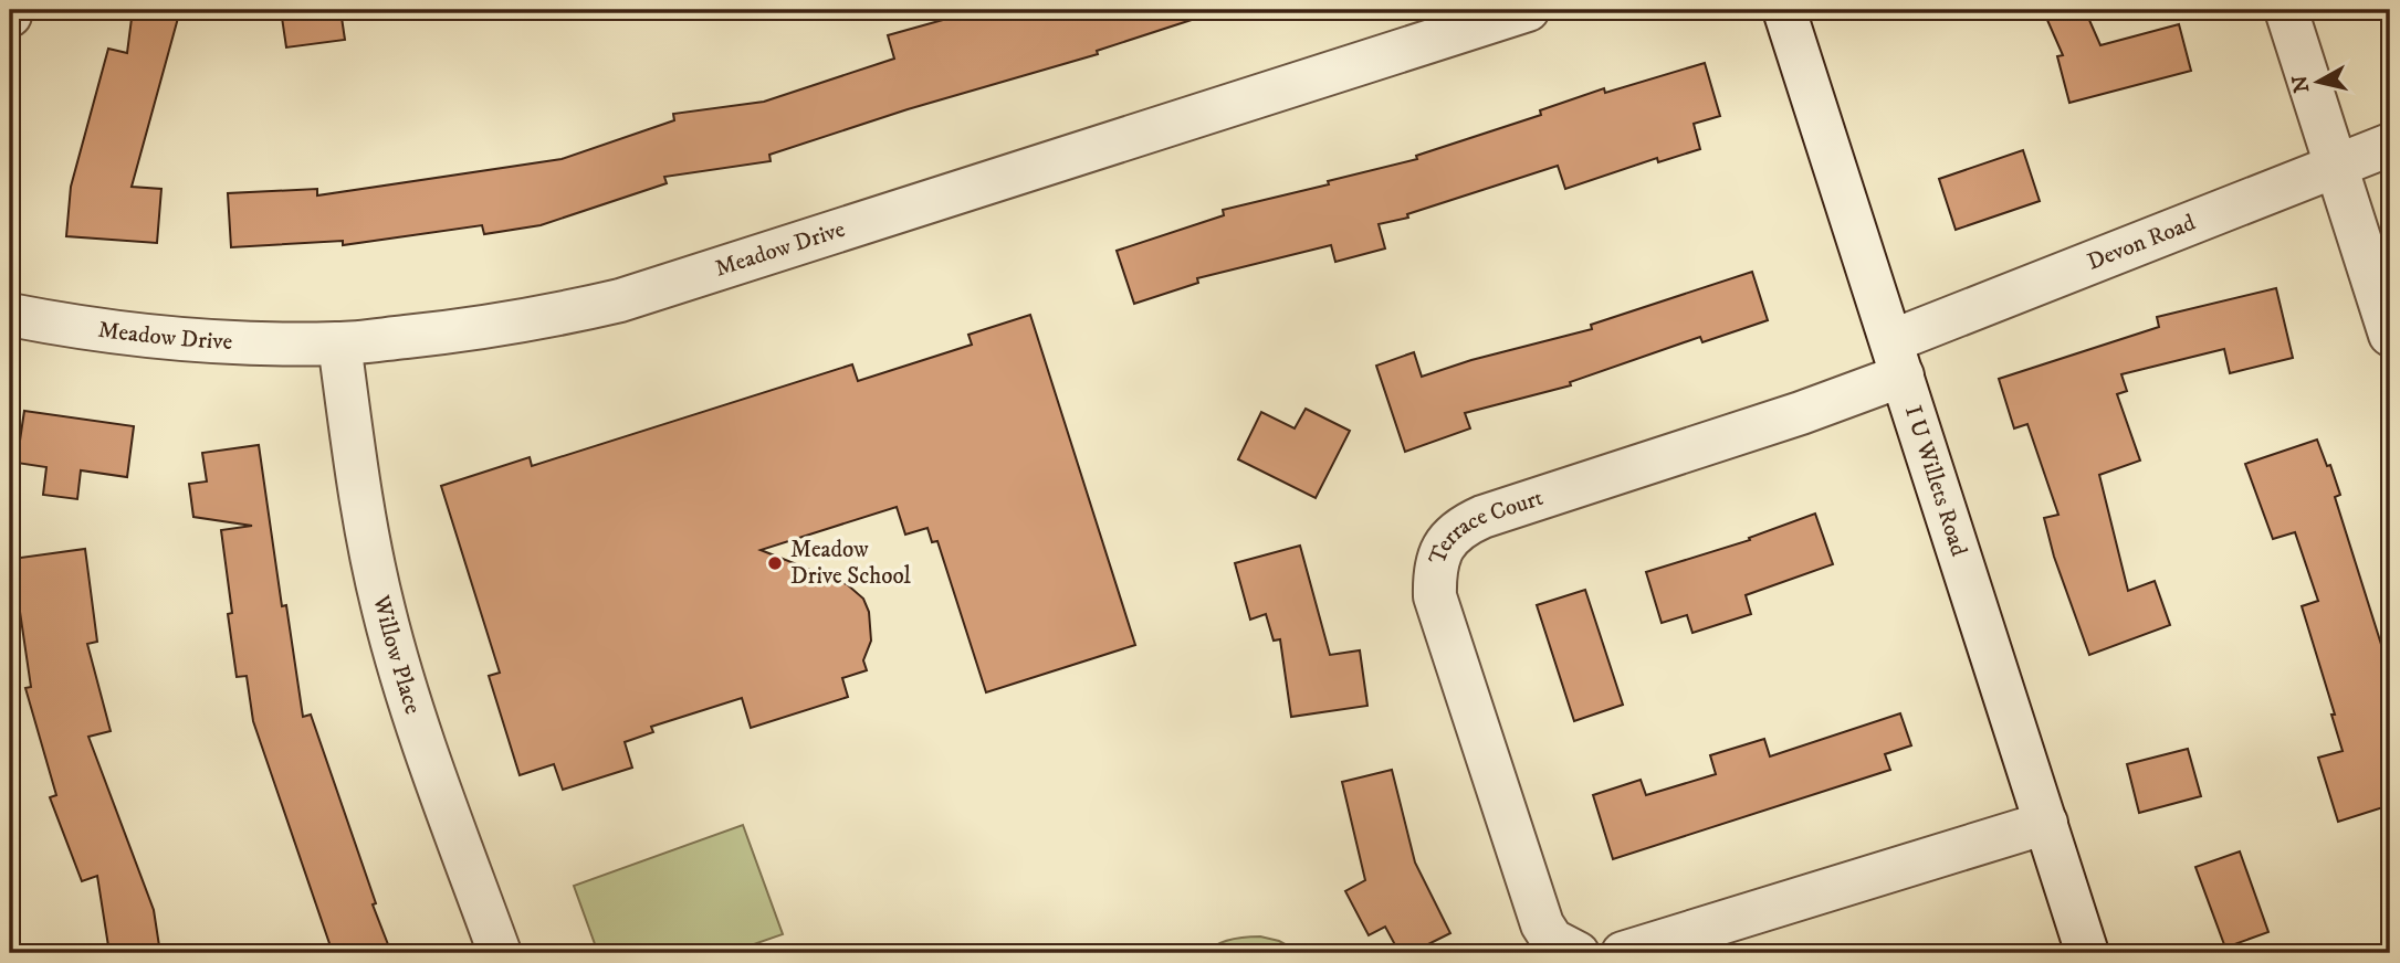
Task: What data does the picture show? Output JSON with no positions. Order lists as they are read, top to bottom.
{
  "streets": {
    "street": [
      "Devon Road",
      "Meadow Drive",
      "I U Willets Road",
      "Terrace Court",
      "Willow Place"
    ]
  },
  "crossings": [
    ["Devon Road", "I U Willets Road"],
    ["Devon Road", "Terrace Court"],
    ["Meadow Drive", "Willow Place"],
    ["I U Willets Road", "Terrace Court"]
  ],
  "places": ["Meadow Drive School"],
  "north": "left"
}
